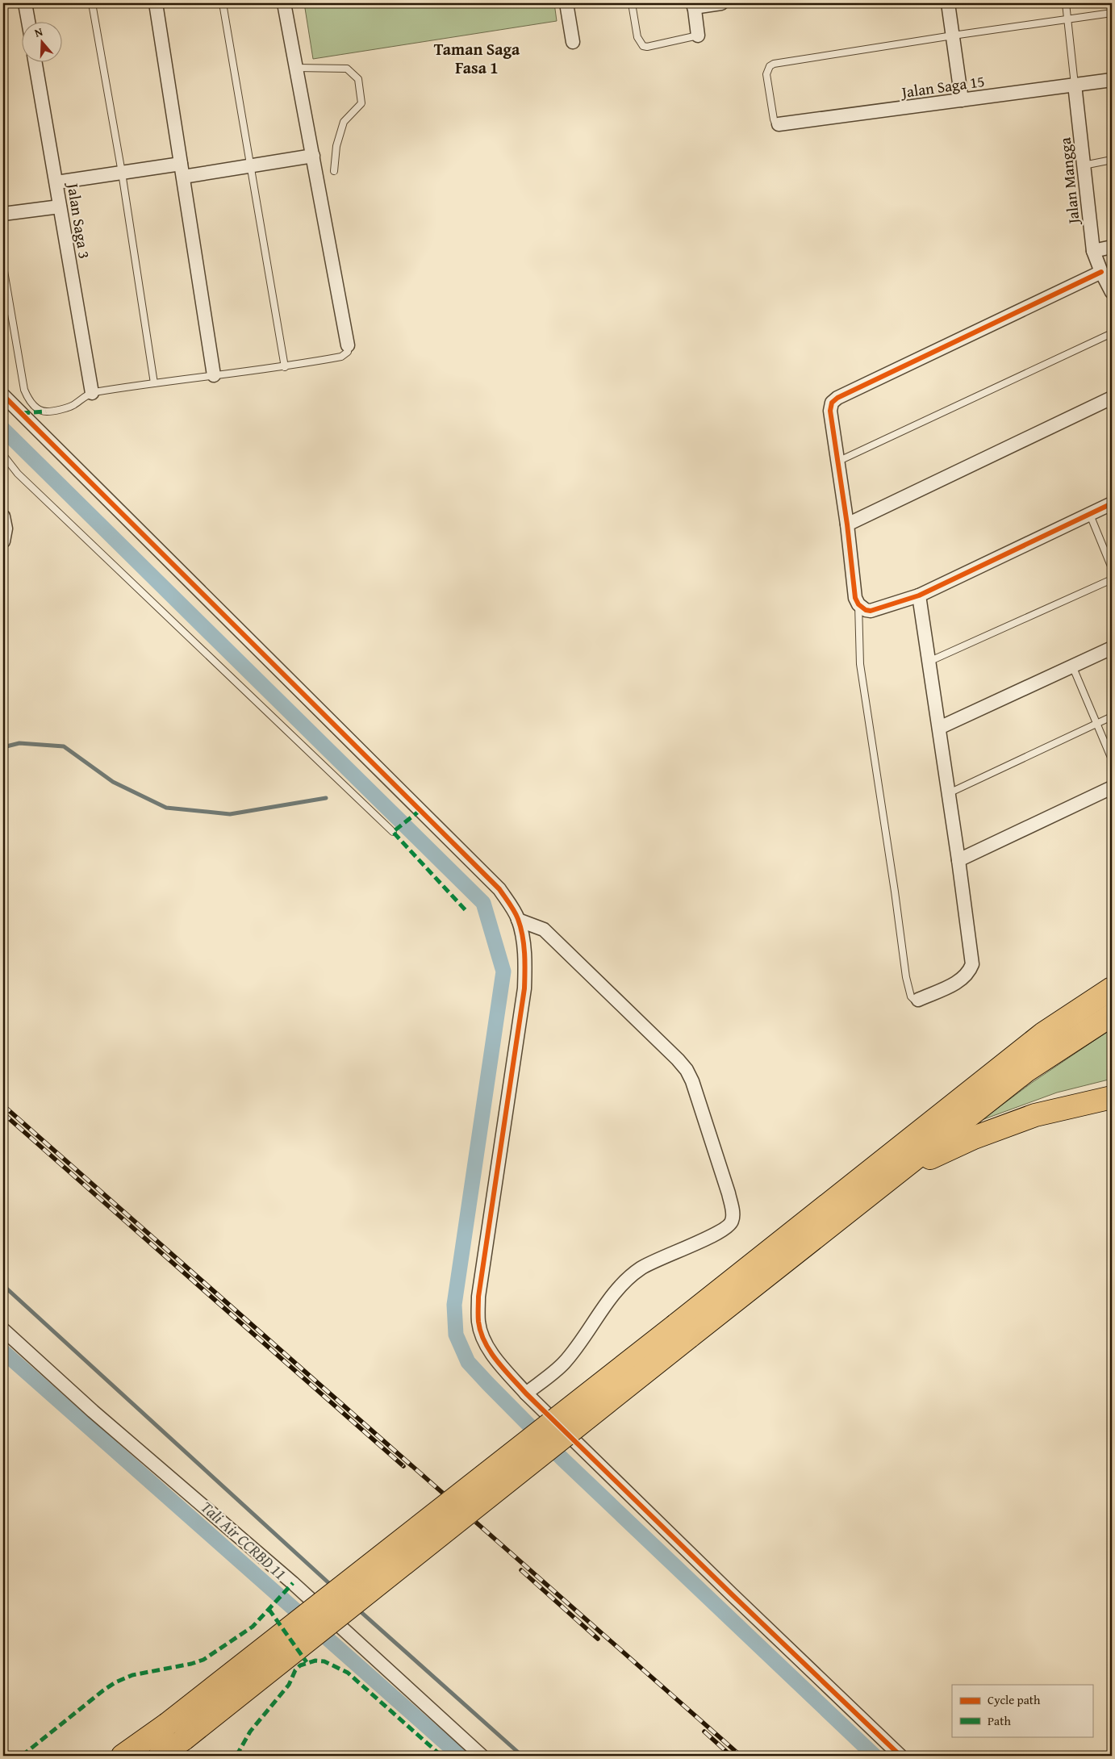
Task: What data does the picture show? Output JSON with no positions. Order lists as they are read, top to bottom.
{
  "streets": {
    "street": ["Jalan Saga 15", "Jalan Mangga", "Jalan Saga 3"]
  },
  "crossings": [
    ["Jalan Saga 15", "Jalan Mangga"]
  ],
  "districts": ["Taman Saga Fasa 1"],
  "water": ["Tali Air CCRBD 11"],
  "legend": ["Cycle path", "Path"],
  "north": "top"
}
